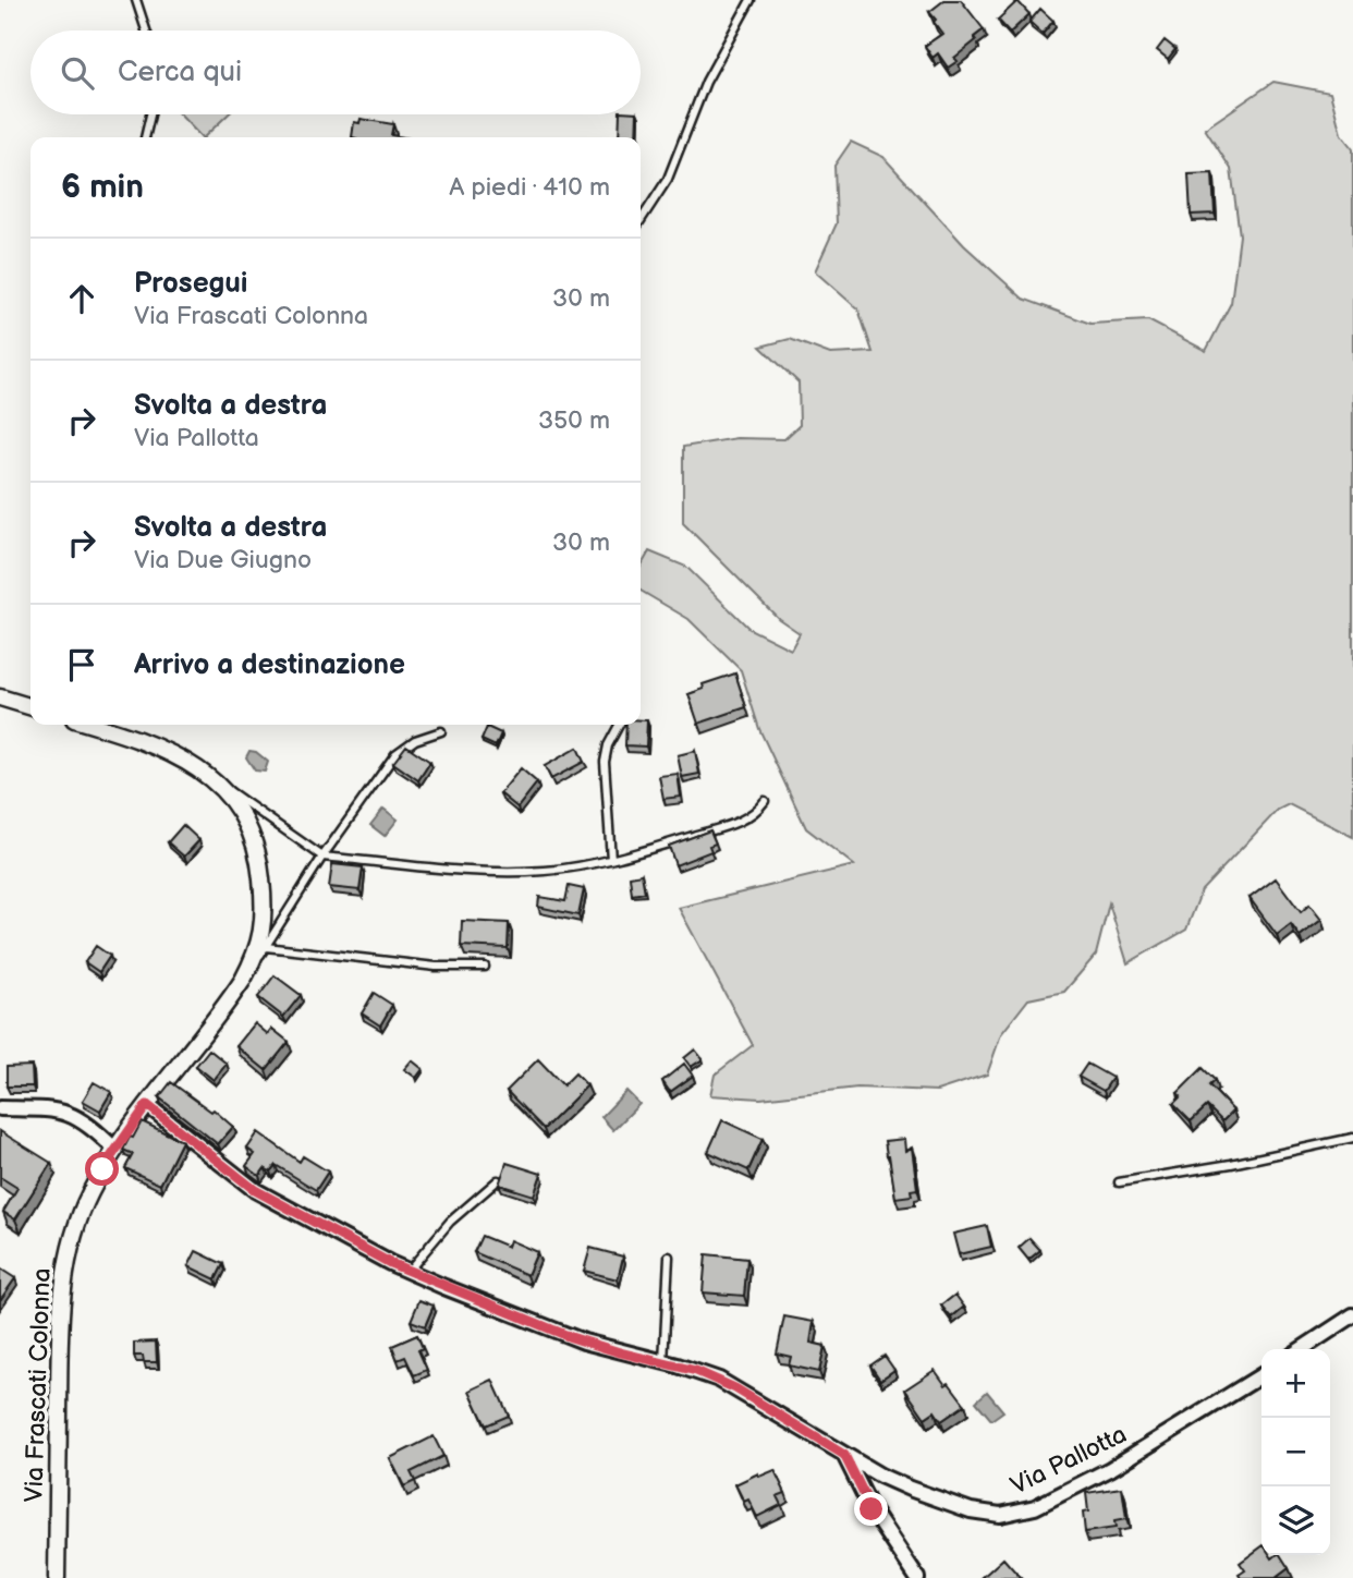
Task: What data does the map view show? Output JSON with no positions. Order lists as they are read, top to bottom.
{
  "streets": {
    "street": ["Via Frascati Colonna", "Via Pallotta"]
  },
  "crossings": [
    ["Via Frascati Colonna", "Via Pallotta"]
  ],
  "page": {
    "search": "Cerca qui",
    "heading": ["6 min", "A piedi · 410 m"],
    "list": [
      ["Prosegui", "Via Frascati Colonna", "30 m"],
      ["Svolta a destra", "Via Pallotta", "350 m"],
      ["Svolta a destra", "Via Due Giugno", "30 m"],
      "Arrivo a destinazione"
    ],
    "map_buttons": ["+", "−"]
  }
}
